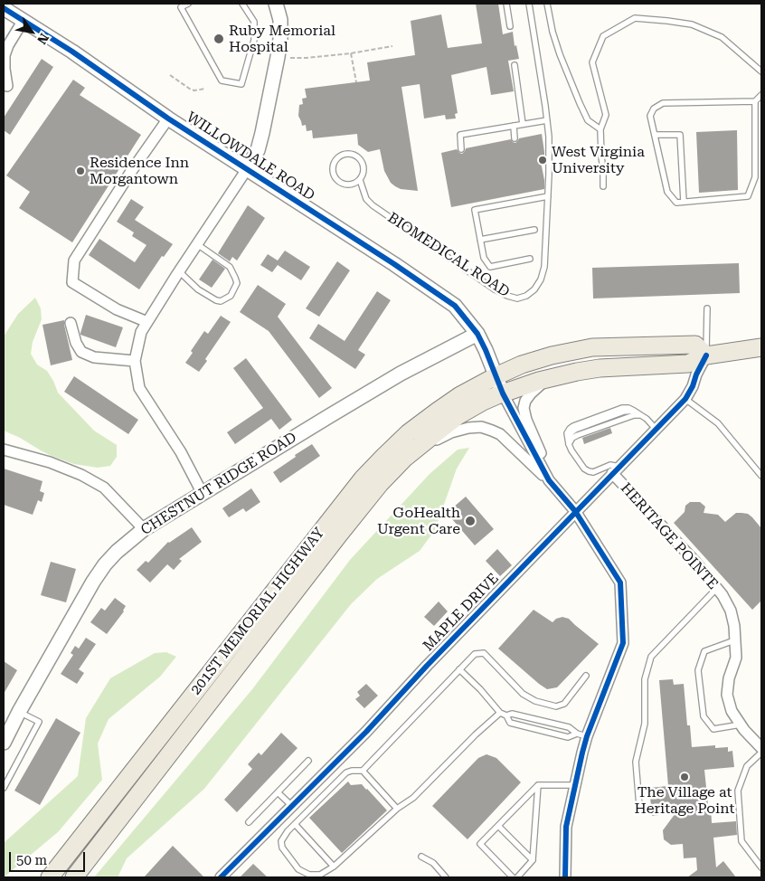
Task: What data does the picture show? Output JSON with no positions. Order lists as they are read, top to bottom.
{
  "streets": {
    "main road": ["201ST MEMORIAL HIGHWAY"],
    "street": [
      "WILLOWDALE ROAD",
      "CHESTNUT RIDGE ROAD",
      "HERITAGE POINTE",
      "MAPLE DRIVE"
    ],
    "lane": ["BIOMEDICAL ROAD"]
  },
  "crossings": [
    ["WILLOWDALE ROAD", "CHESTNUT RIDGE ROAD"],
    ["HERITAGE POINTE", "MAPLE DRIVE"]
  ],
  "places": [
    "Ruby Memorial Hospital",
    "West Virginia University",
    "Residence Inn Morgantown",
    "GoHealth Urgent Care",
    "The Village at Heritage Point"
  ],
  "scale_bar": "50 m",
  "north": "bottom right"
}
